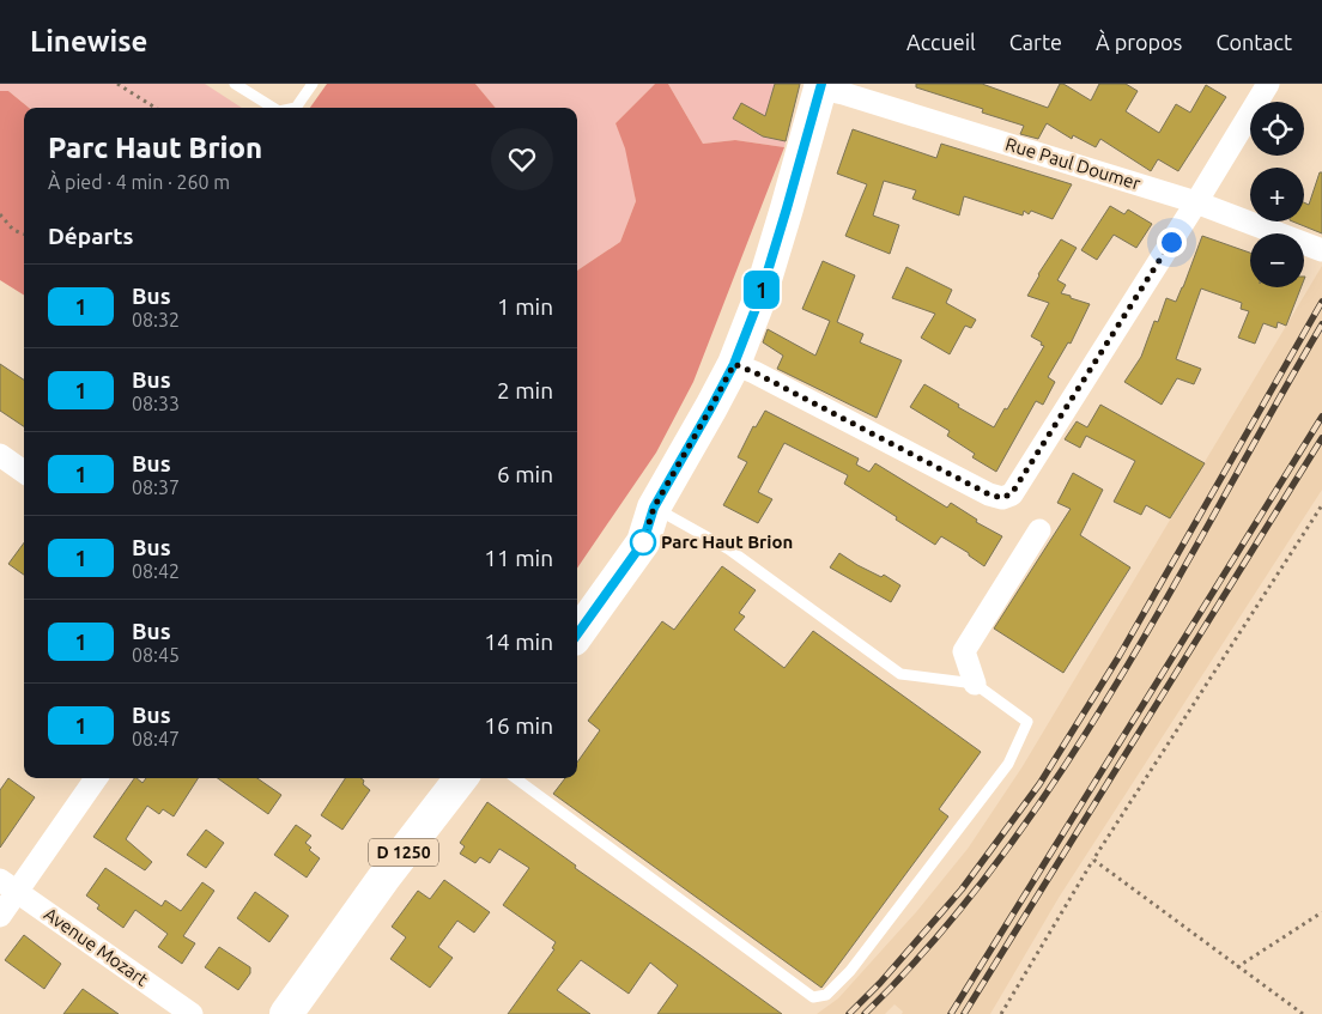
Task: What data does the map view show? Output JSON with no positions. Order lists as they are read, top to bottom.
{
  "streets": {
    "main road": ["D 1250"],
    "street": ["Rue Paul Doumer", "Avenue Mozart"]
  },
  "places": ["Parc Haut Brion"],
  "lines": ["bus line 1"],
  "page": {
    "header": "Linewise",
    "nav": [
      "Accueil",
      "Carte",
      "À propos",
      "Contact"
    ],
    "on_map": "1",
    "map_buttons": ["+", "−"],
    "heading": [
      ["Parc Haut Brion", "À pied · 4 min · 260 m"],
      "Départs"
    ],
    "list": [
      {
        "mark": "1",
        "name": "Bus",
        "note": "08:32",
        "value": "1 min"
      },
      {
        "mark": "1",
        "name": "Bus",
        "note": "08:33",
        "value": "2 min"
      },
      {
        "mark": "1",
        "name": "Bus",
        "note": "08:37",
        "value": "6 min"
      },
      {
        "mark": "1",
        "name": "Bus",
        "note": "08:42",
        "value": "11 min"
      },
      {
        "mark": "1",
        "name": "Bus",
        "note": "08:45",
        "value": "14 min"
      },
      {
        "mark": "1",
        "name": "Bus",
        "note": "08:47",
        "value": "16 min"
      }
    ]
  }
}
